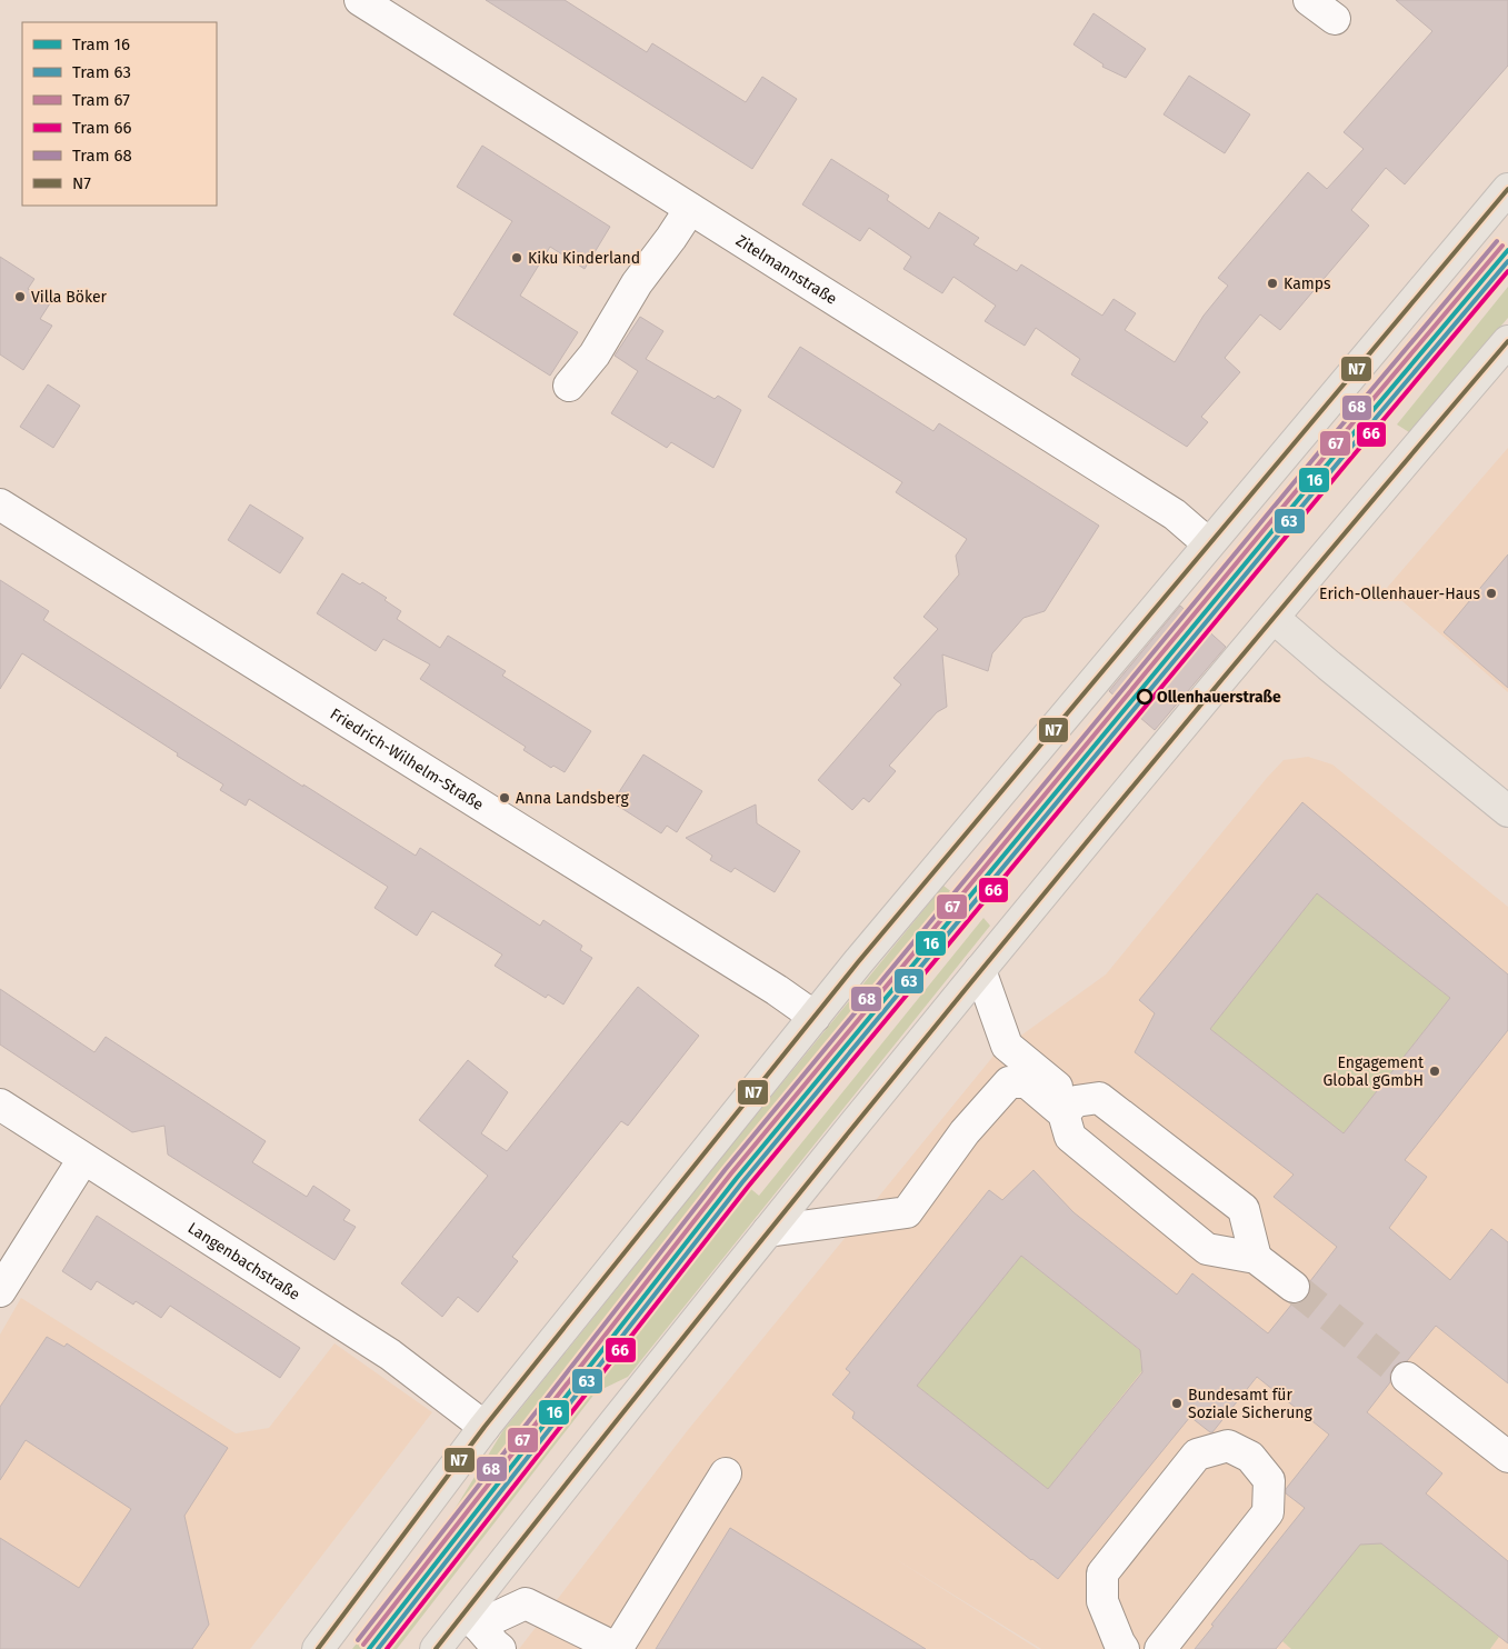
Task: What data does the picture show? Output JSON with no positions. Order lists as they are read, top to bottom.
{
  "streets": {
    "street": ["Zitelmannstraße", "Friedrich-Wilhelm-Straße", "Langenbachstraße"]
  },
  "places": [
    "Kiku Kinderland",
    "Kamps",
    "Villa Böker",
    "Erich-Ollenhauer-Haus",
    "Ollenhauerstraße",
    "Anna Landsberg",
    "Engagement Global gGmbH",
    "Bundesamt für Soziale Sicherung"
  ],
  "lines": [
    "transit line N7",
    "tram line 68",
    "tram line 67",
    "tram line 16",
    "tram line 63",
    "tram line 66"
  ],
  "legend": [
    "Tram 16",
    "Tram 63",
    "Tram 67",
    "Tram 66",
    "Tram 68",
    "N7"
  ]
}
